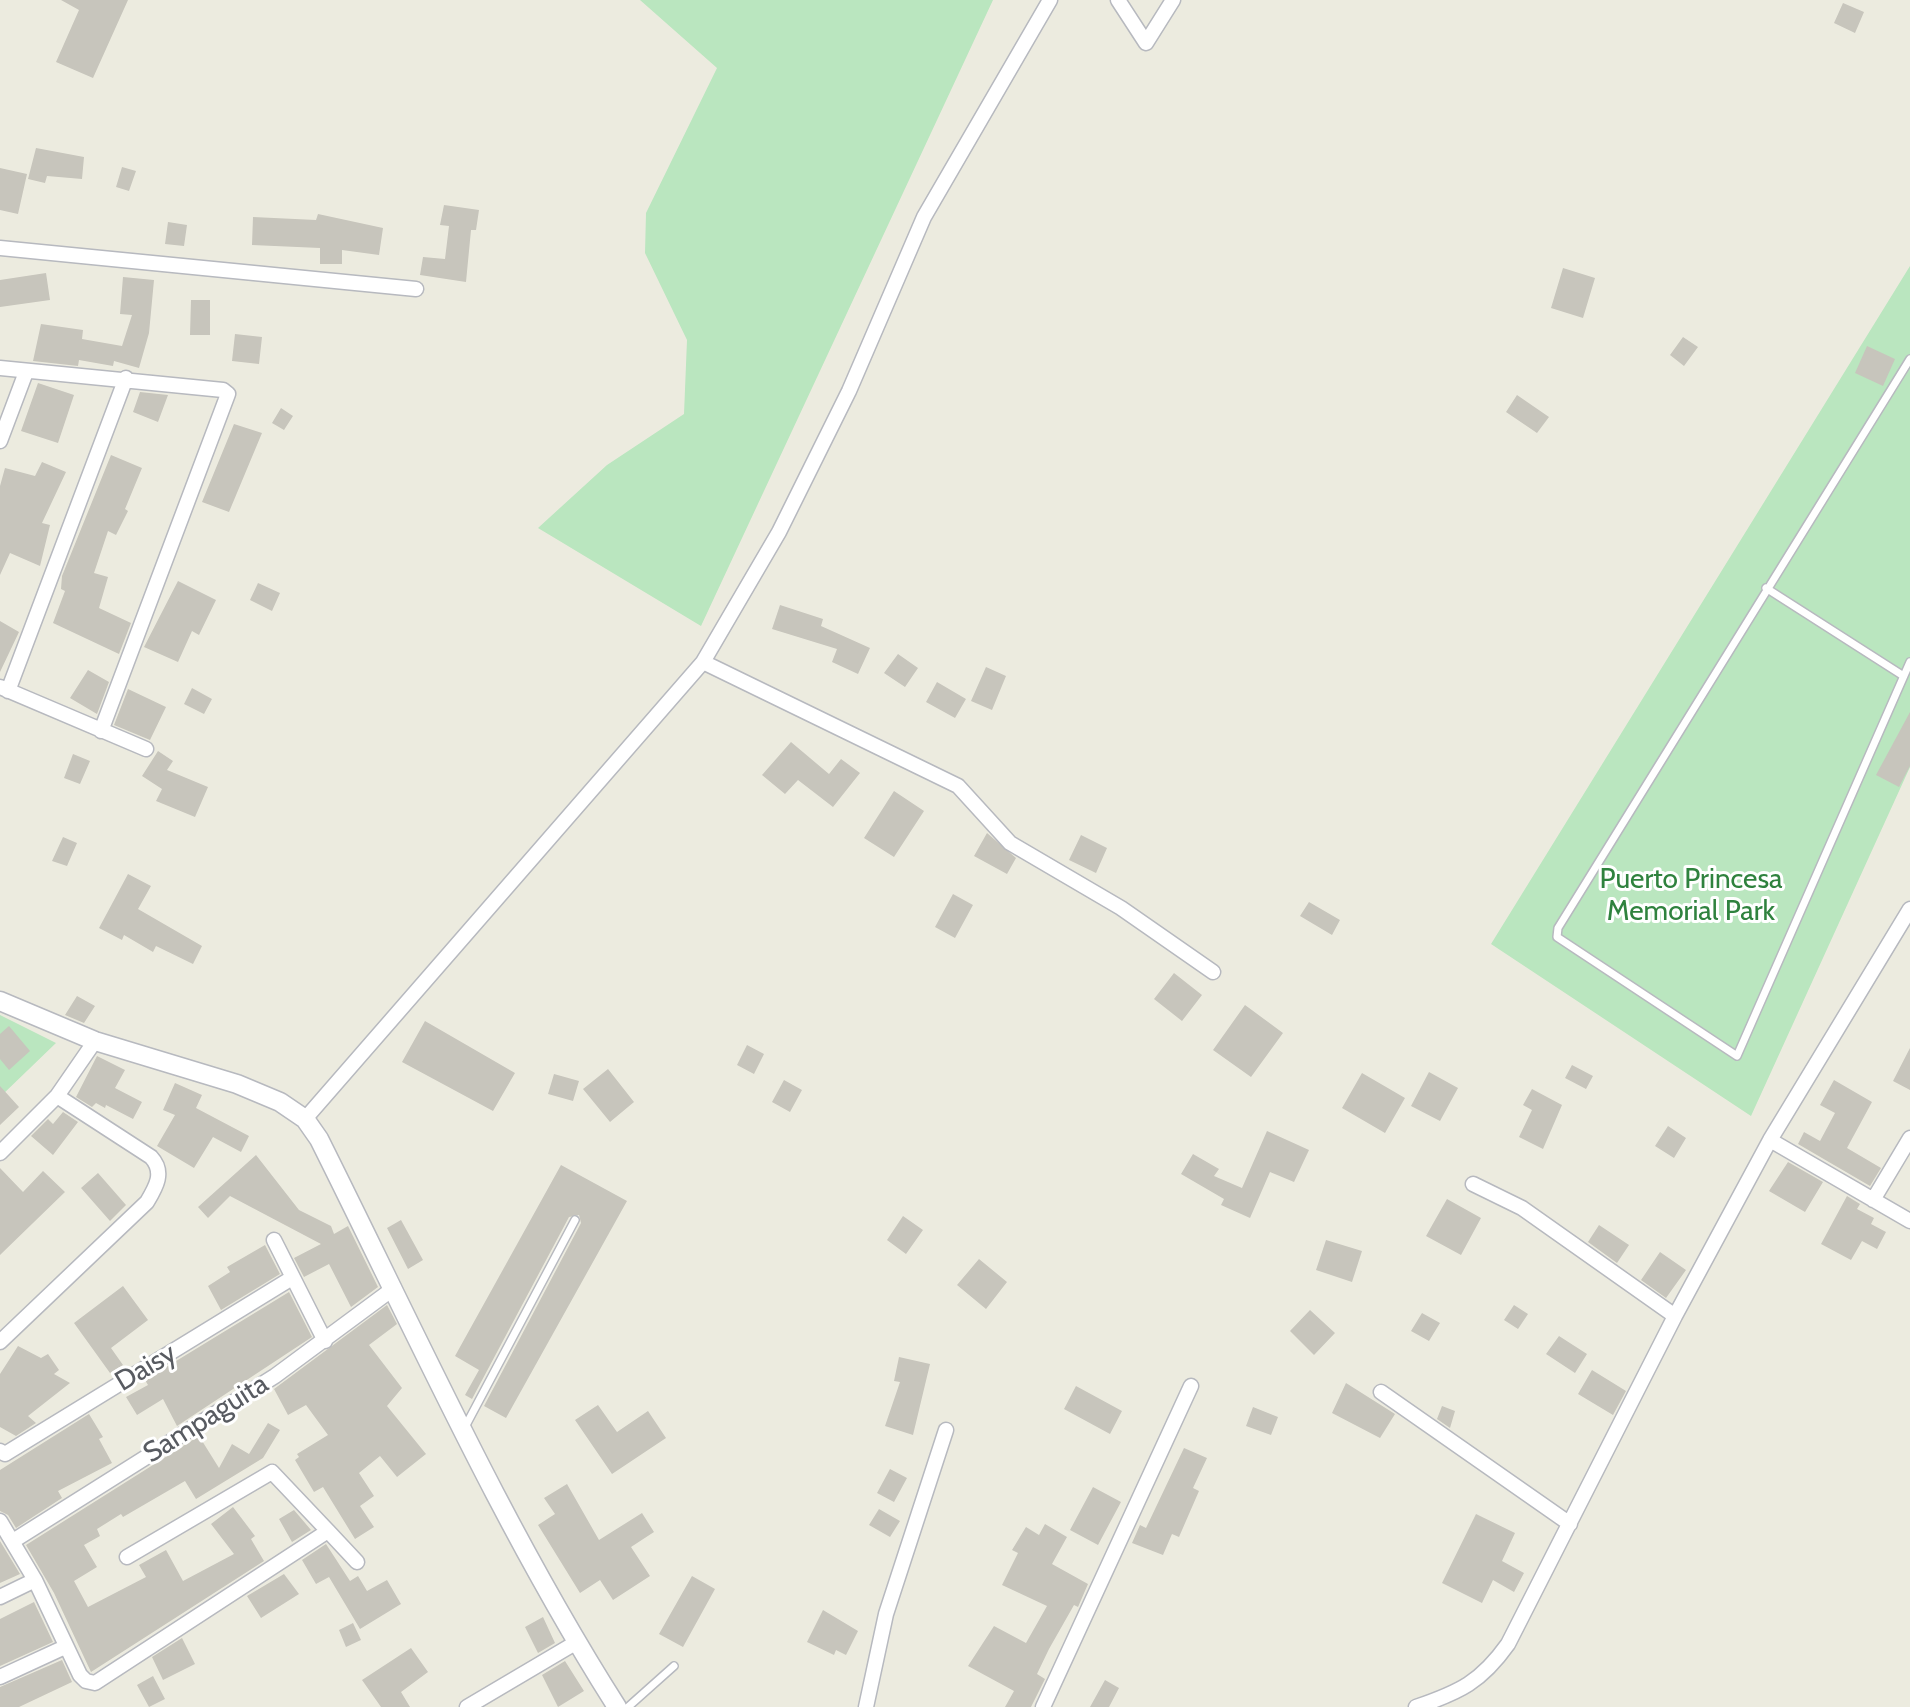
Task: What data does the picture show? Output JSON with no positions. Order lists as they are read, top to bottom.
{
  "streets": {
    "street": ["Daisy", "Sampaguita"]
  },
  "parks": ["Puerto Princesa Memorial Park"]
}
